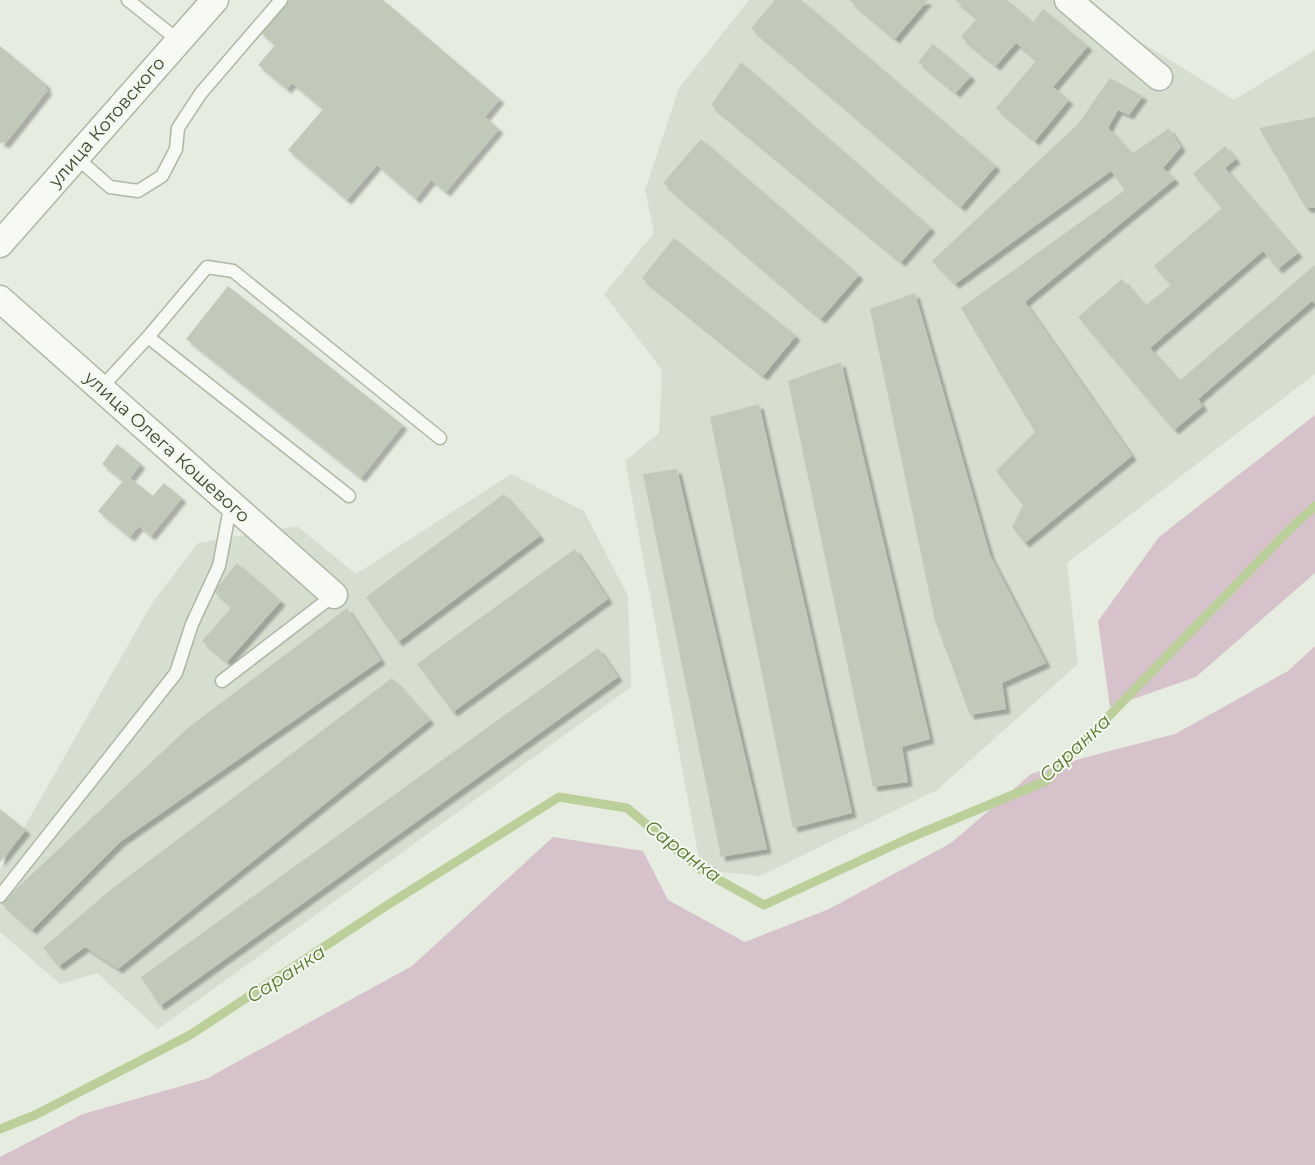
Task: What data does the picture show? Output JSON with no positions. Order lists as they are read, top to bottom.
{
  "streets": {
    "street": ["улица Котовского", "улица Олега Кошевого"]
  },
  "water": ["Саранка"]
}
